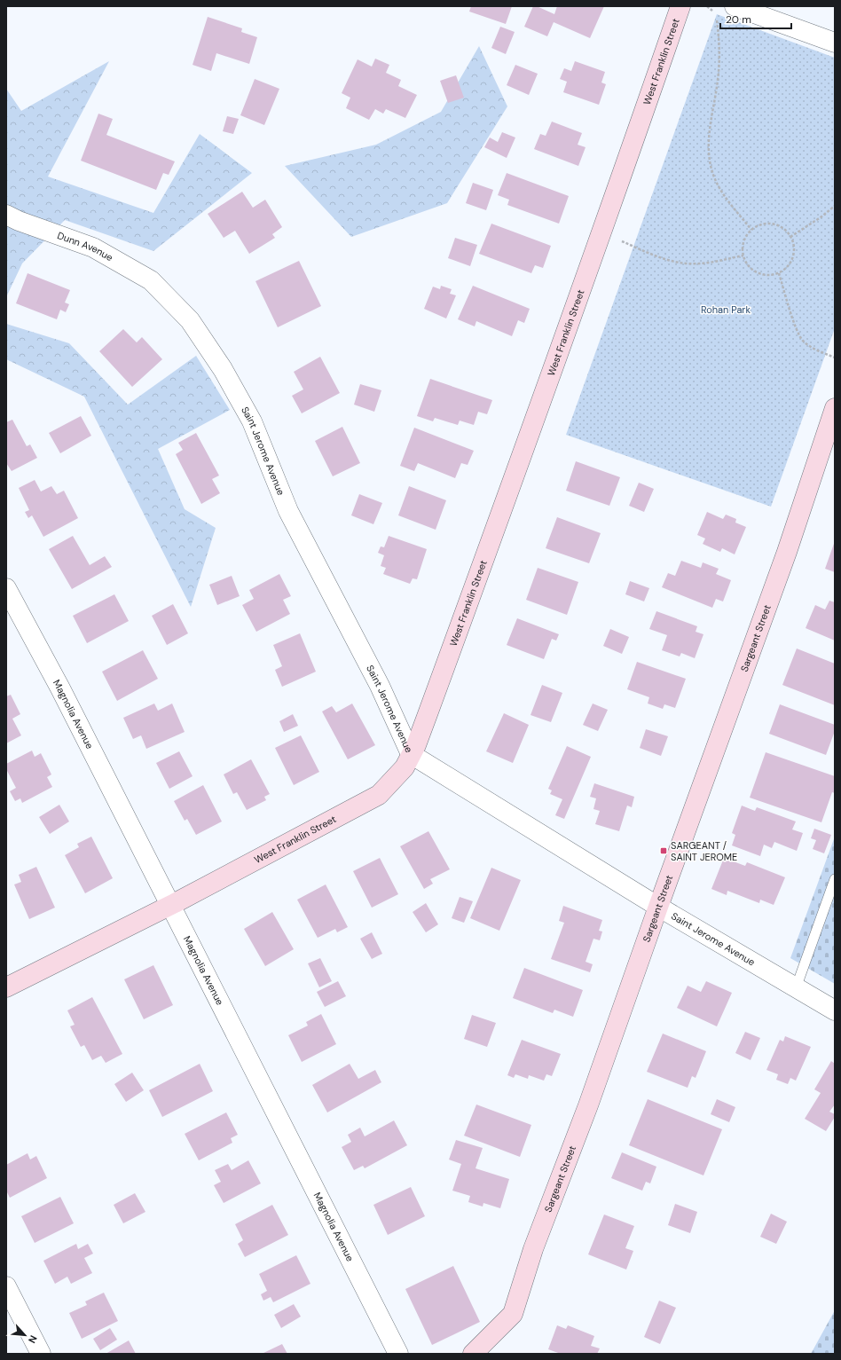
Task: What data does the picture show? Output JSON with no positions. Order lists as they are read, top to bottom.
{
  "streets": {
    "street": [
      "West Franklin Street",
      "Dunn Avenue",
      "Saint Jerome Avenue",
      "Sargeant Street",
      "Magnolia Avenue"
    ]
  },
  "crossings": [
    ["West Franklin Street", "Saint Jerome Avenue"],
    ["West Franklin Street", "Magnolia Avenue"],
    ["Dunn Avenue", "Saint Jerome Avenue"],
    ["Saint Jerome Avenue", "Sargeant Street"]
  ],
  "parks": ["Rohan Park"],
  "places": {
    "transit": ["SARGEANT / SAINT JEROME"]
  },
  "scale_bar": "20 m",
  "north": "bottom right"
}
